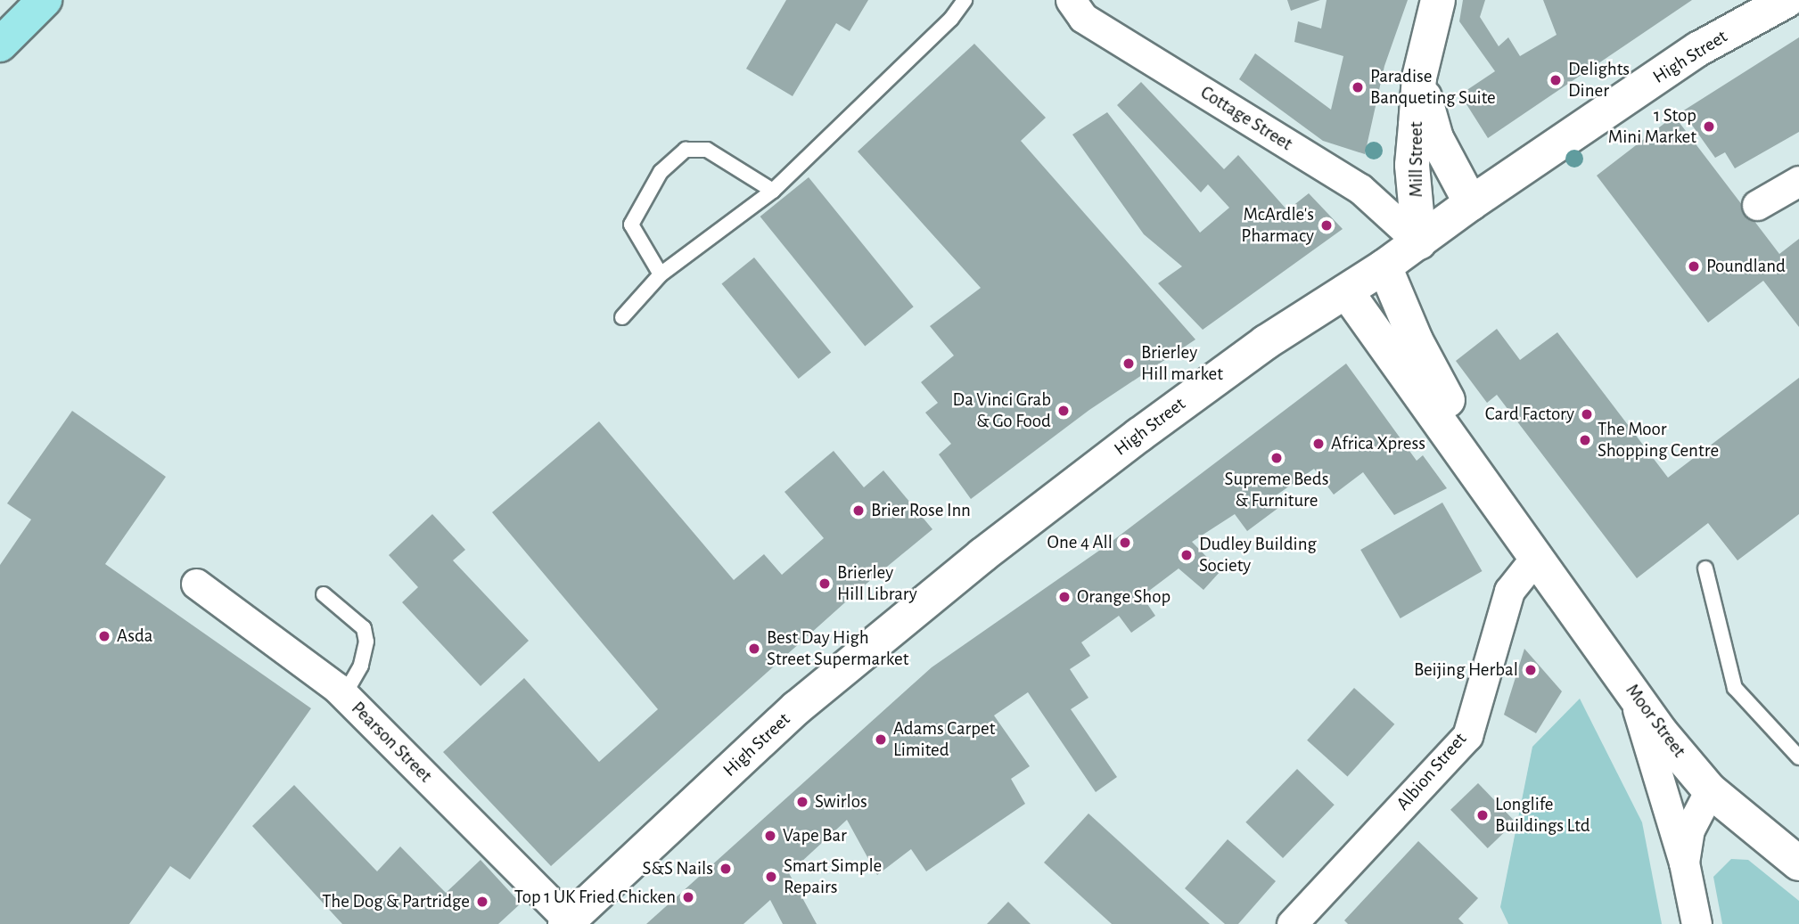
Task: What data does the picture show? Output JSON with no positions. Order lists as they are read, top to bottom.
{
  "streets": {
    "street": [
      "High Street",
      "Cottage Street",
      "Mill Street",
      "Moor Street",
      "Pearson Street",
      "Albion Street"
    ]
  },
  "crossings": [
    ["High Street", "Cottage Street"],
    ["High Street", "Mill Street"],
    ["High Street", "Moor Street"],
    ["High Street", "Pearson Street"],
    ["Cottage Street", "Mill Street"],
    ["Moor Street", "Albion Street"]
  ],
  "places": [
    "Delights Diner",
    "Paradise Banqueting Suite",
    "1 Stop Mini Market",
    "McArdle's Pharmacy",
    "Poundland",
    "Brierley Hill market",
    "Da Vinci Grab & Go Food",
    "Card Factory",
    "The Moor Shopping Centre",
    "Africa Xpress",
    "Supreme Beds & Furniture",
    "Brier Rose Inn",
    "One 4 All",
    "Dudley Building Society",
    "Brierley Hill Library",
    "Orange Shop",
    "Asda",
    "Best Day High Street Supermarket",
    "Beijing Herbal",
    "Adams Carpet Limited",
    "Swirlos",
    "Longlife Buildings Ltd",
    "Vape Bar",
    "S&S Nails",
    "Smart Simple Repairs",
    "Top 1 UK Fried Chicken",
    "The Dog & Partridge"
  ]
}
